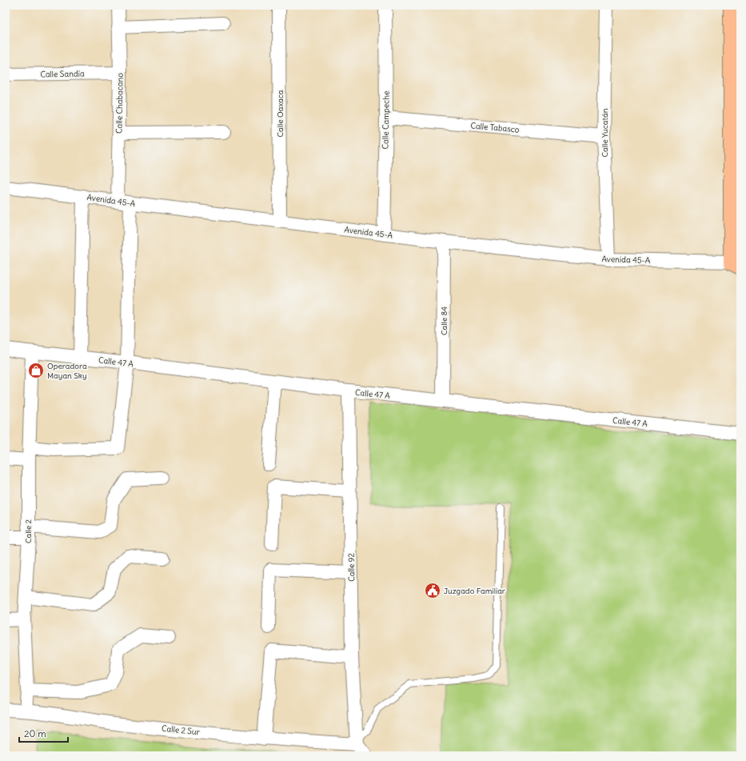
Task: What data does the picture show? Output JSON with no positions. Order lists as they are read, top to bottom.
{
  "streets": {
    "street": [
      "Calle Sandía",
      "Calle Chabacano",
      "Calle Oaxaca",
      "Calle Campeche",
      "Calle Tabasco",
      "Calle Yucatán",
      "Avenida 45-A",
      "Calle 84",
      "Calle 47 A",
      "Calle 2",
      "Calle 92",
      "Calle 2 Sur"
    ]
  },
  "crossings": [
    ["Calle Sandía", "Calle Chabacano"],
    ["Calle Chabacano", "Avenida 45-A"],
    ["Calle Oaxaca", "Avenida 45-A"],
    ["Calle Campeche", "Calle Tabasco"],
    ["Calle Campeche", "Avenida 45-A"],
    ["Calle Tabasco", "Calle Yucatán"],
    ["Calle Yucatán", "Avenida 45-A"],
    ["Avenida 45-A", "Calle 84"],
    ["Calle 84", "Calle 47 A"],
    ["Calle 47 A", "Calle 2"],
    ["Calle 47 A", "Calle 92"],
    ["Calle 2", "Calle 2 Sur"],
    ["Calle 92", "Calle 2 Sur"]
  ],
  "places": {
    "shop": ["Operadora Mayan Sky"],
    "public building": ["Juzgado Familiar"]
  },
  "scale_bar": "20 m"
}
